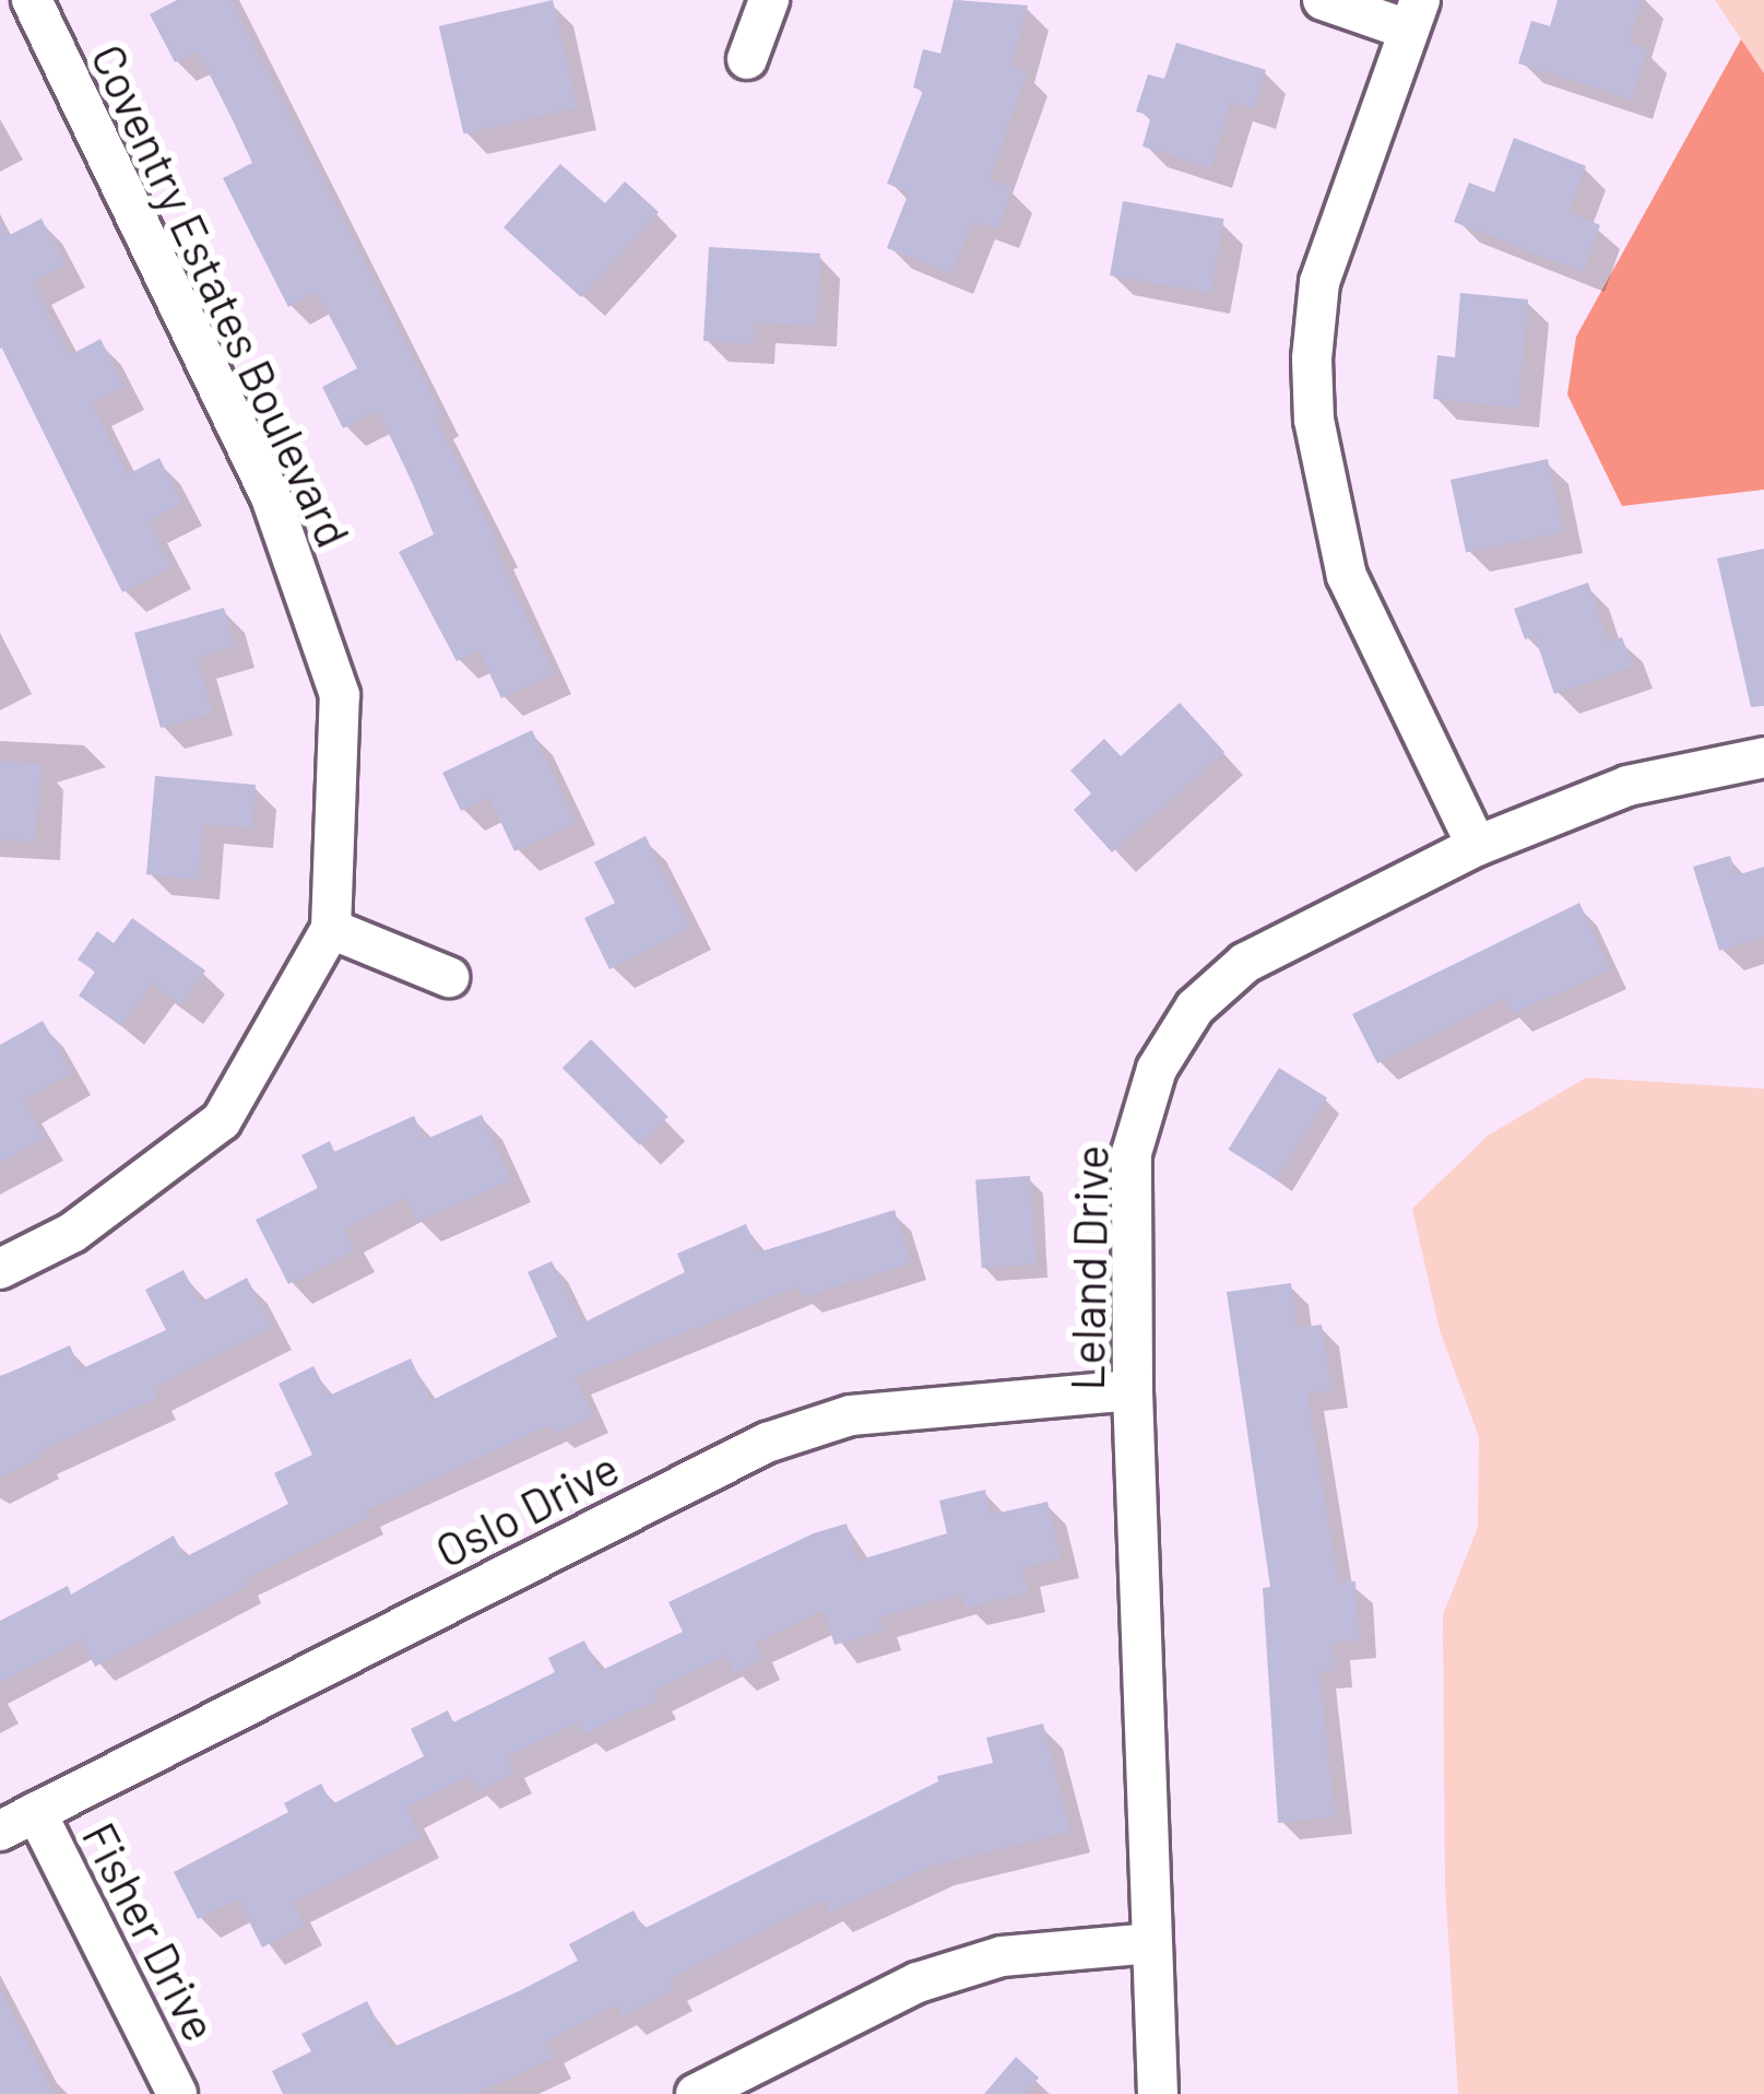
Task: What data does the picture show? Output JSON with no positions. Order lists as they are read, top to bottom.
{
  "streets": {
    "street": [
      "Coventry Estates Boulevard",
      "Leland Drive",
      "Oslo Drive",
      "Fisher Drive"
    ]
  },
  "crossings": [
    ["Leland Drive", "Oslo Drive"],
    ["Oslo Drive", "Fisher Drive"]
  ]
}
